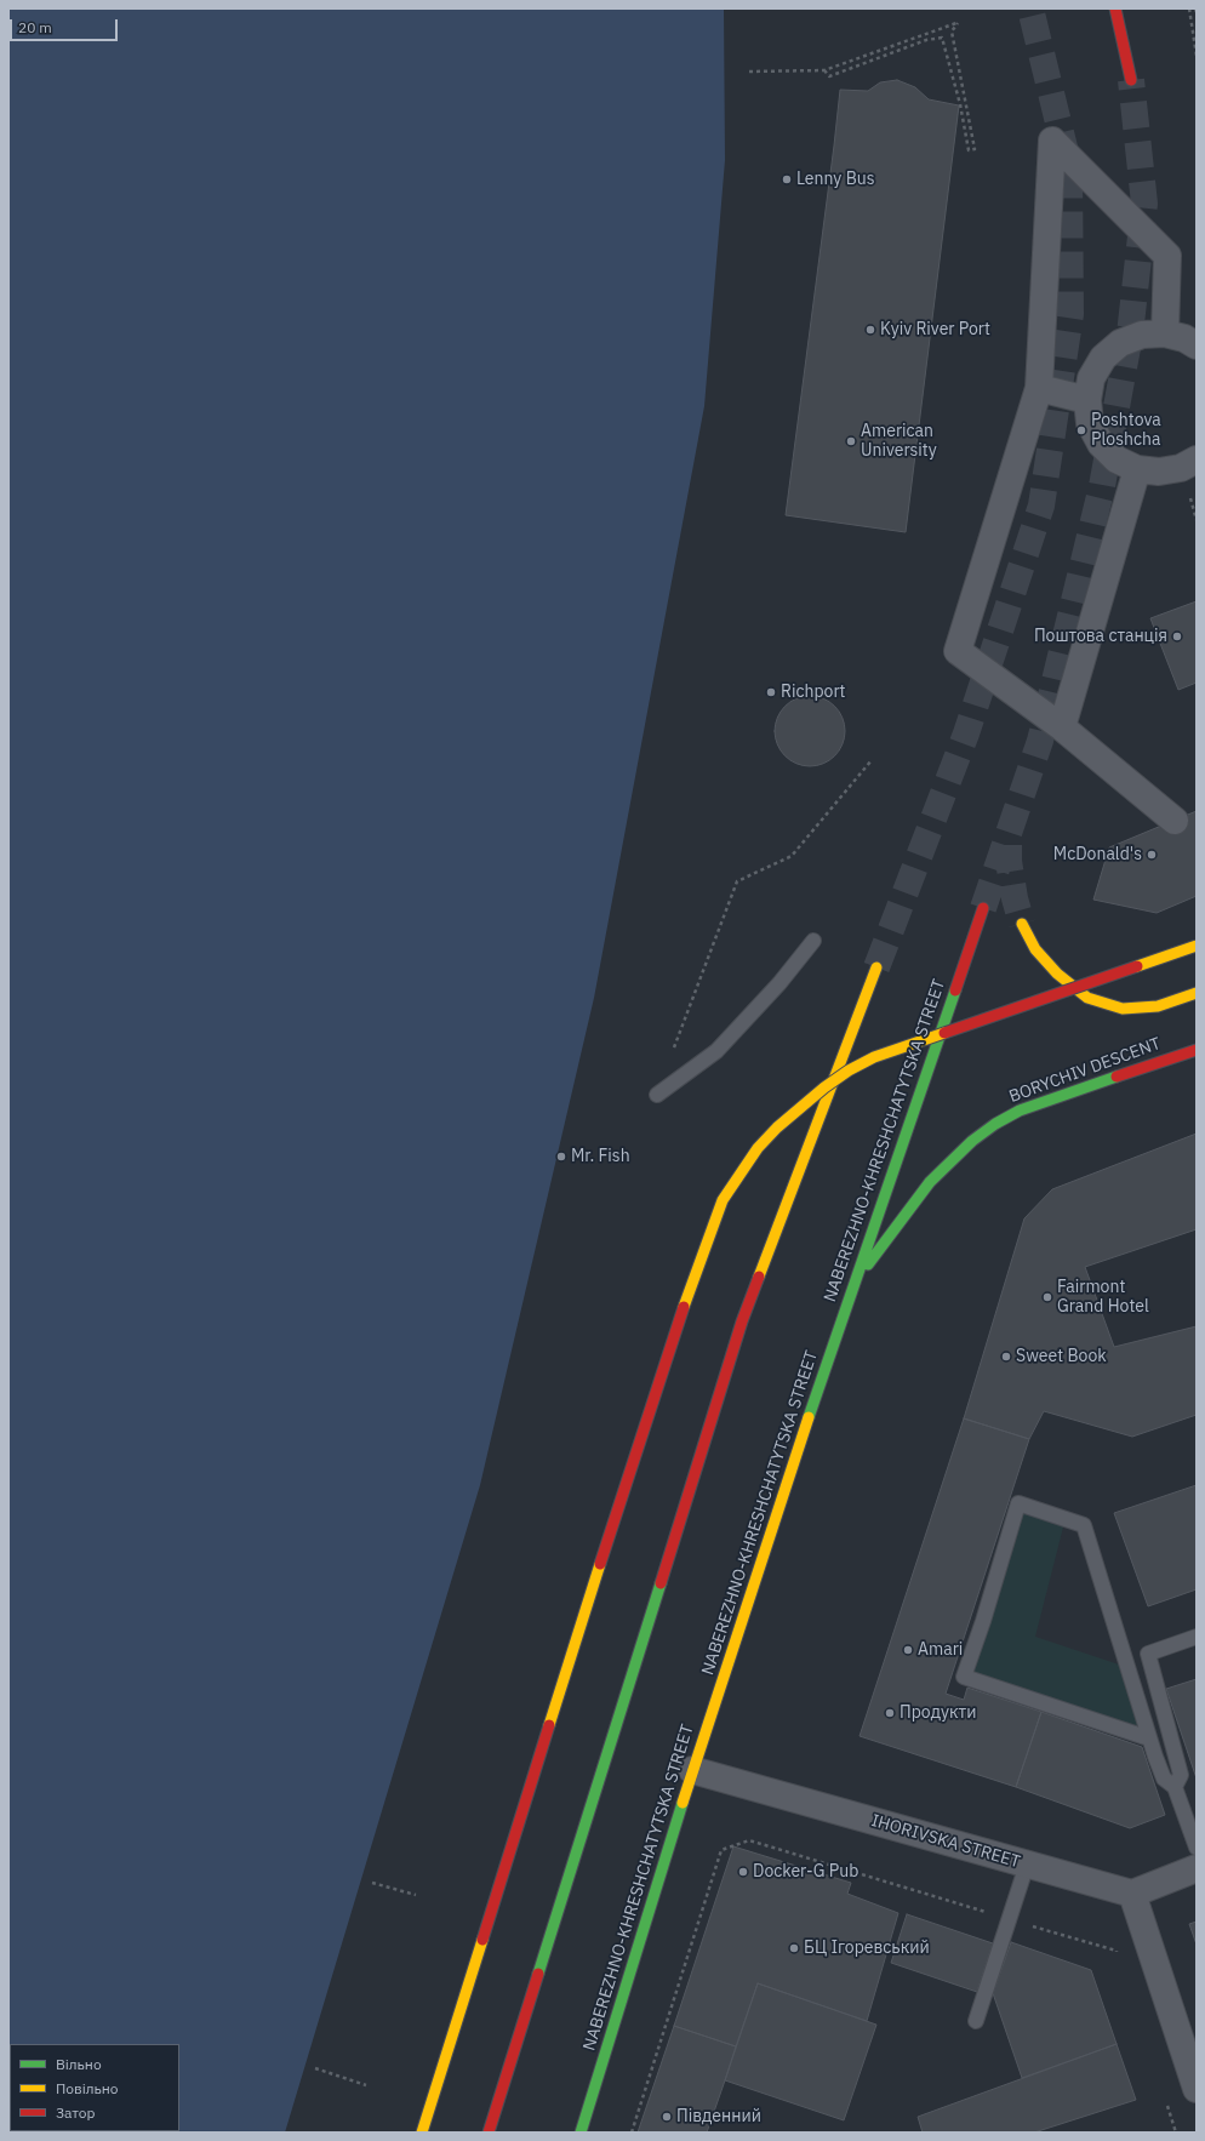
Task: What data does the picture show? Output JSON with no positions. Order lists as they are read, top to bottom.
{
  "streets": {
    "main road": ["BORYCHIV DESCENT", "NABEREZHNO-KHRESHCHATYTSKA STREET"],
    "street": ["IHORIVSKA STREET"]
  },
  "crossings": [
    ["BORYCHIV DESCENT", "NABEREZHNO-KHRESHCHATYTSKA STREET"],
    ["NABEREZHNO-KHRESHCHATYTSKA STREET", "IHORIVSKA STREET"]
  ],
  "places": [
    "Lenny Bus",
    "Kyiv River Port",
    "Poshtova Ploshcha",
    "American University",
    "Поштова станція",
    "Richport",
    "McDonald's",
    "Mr. Fish",
    "Fairmont Grand Hotel",
    "Sweet Book",
    "Amari",
    "Продукти",
    "Docker-G Pub",
    "БЦ Ігоревський",
    "Південний"
  ],
  "legend": ["Вільно", "Повільно", "Затор"],
  "scale_bar": "20 m"
}
